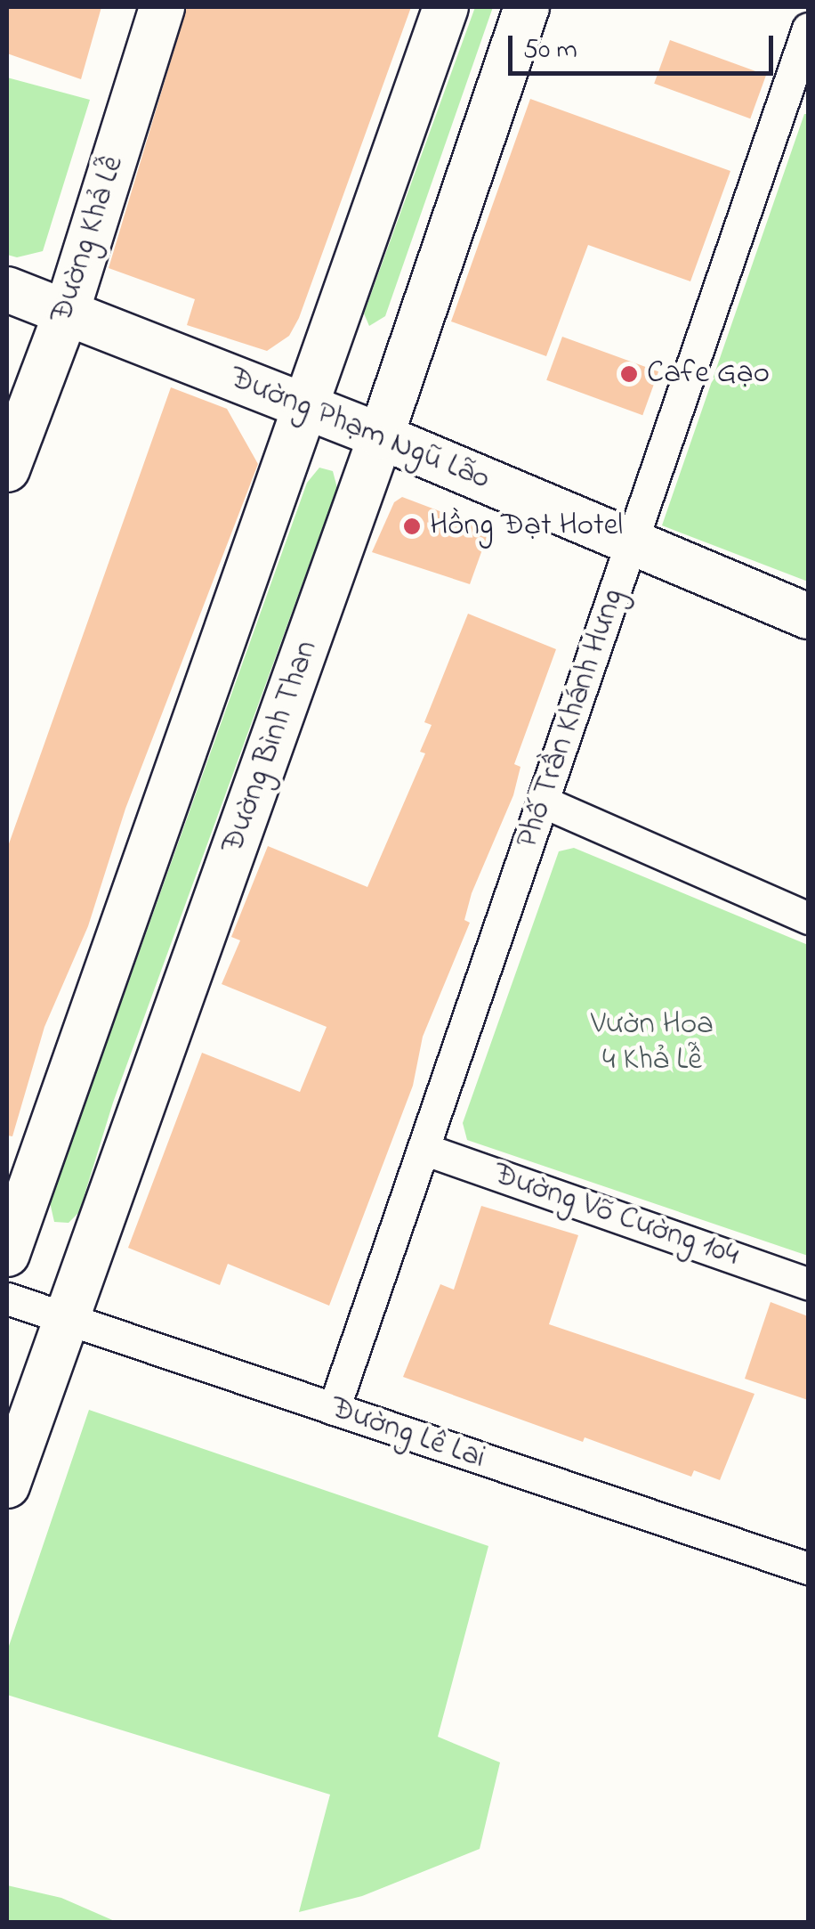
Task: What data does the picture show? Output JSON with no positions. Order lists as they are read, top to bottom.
{
  "streets": {
    "main road": ["Đường Khả Lễ", "Đường Phạm Ngũ Lão", "Đường Bình Than"],
    "street": ["Phố Trần Khánh Hưng", "Đường Võ Cường 104", "Đường Lê Lai"]
  },
  "crossings": [
    ["Đường Khả Lễ", "Đường Phạm Ngũ Lão"],
    ["Đường Phạm Ngũ Lão", "Phố Trần Khánh Hưng"],
    ["Đường Phạm Ngũ Lão", "Đường Bình Than"],
    ["Phố Trần Khánh Hưng", "Đường Võ Cường 104"],
    ["Phố Trần Khánh Hưng", "Đường Lê Lai"],
    ["Đường Bình Than", "Đường Lê Lai"]
  ],
  "parks": ["Vườn Hoa 4 Khả Lễ"],
  "places": ["Cafe Gạo", "Hồng Đạt Hotel"],
  "scale_bar": "50 m"
}
